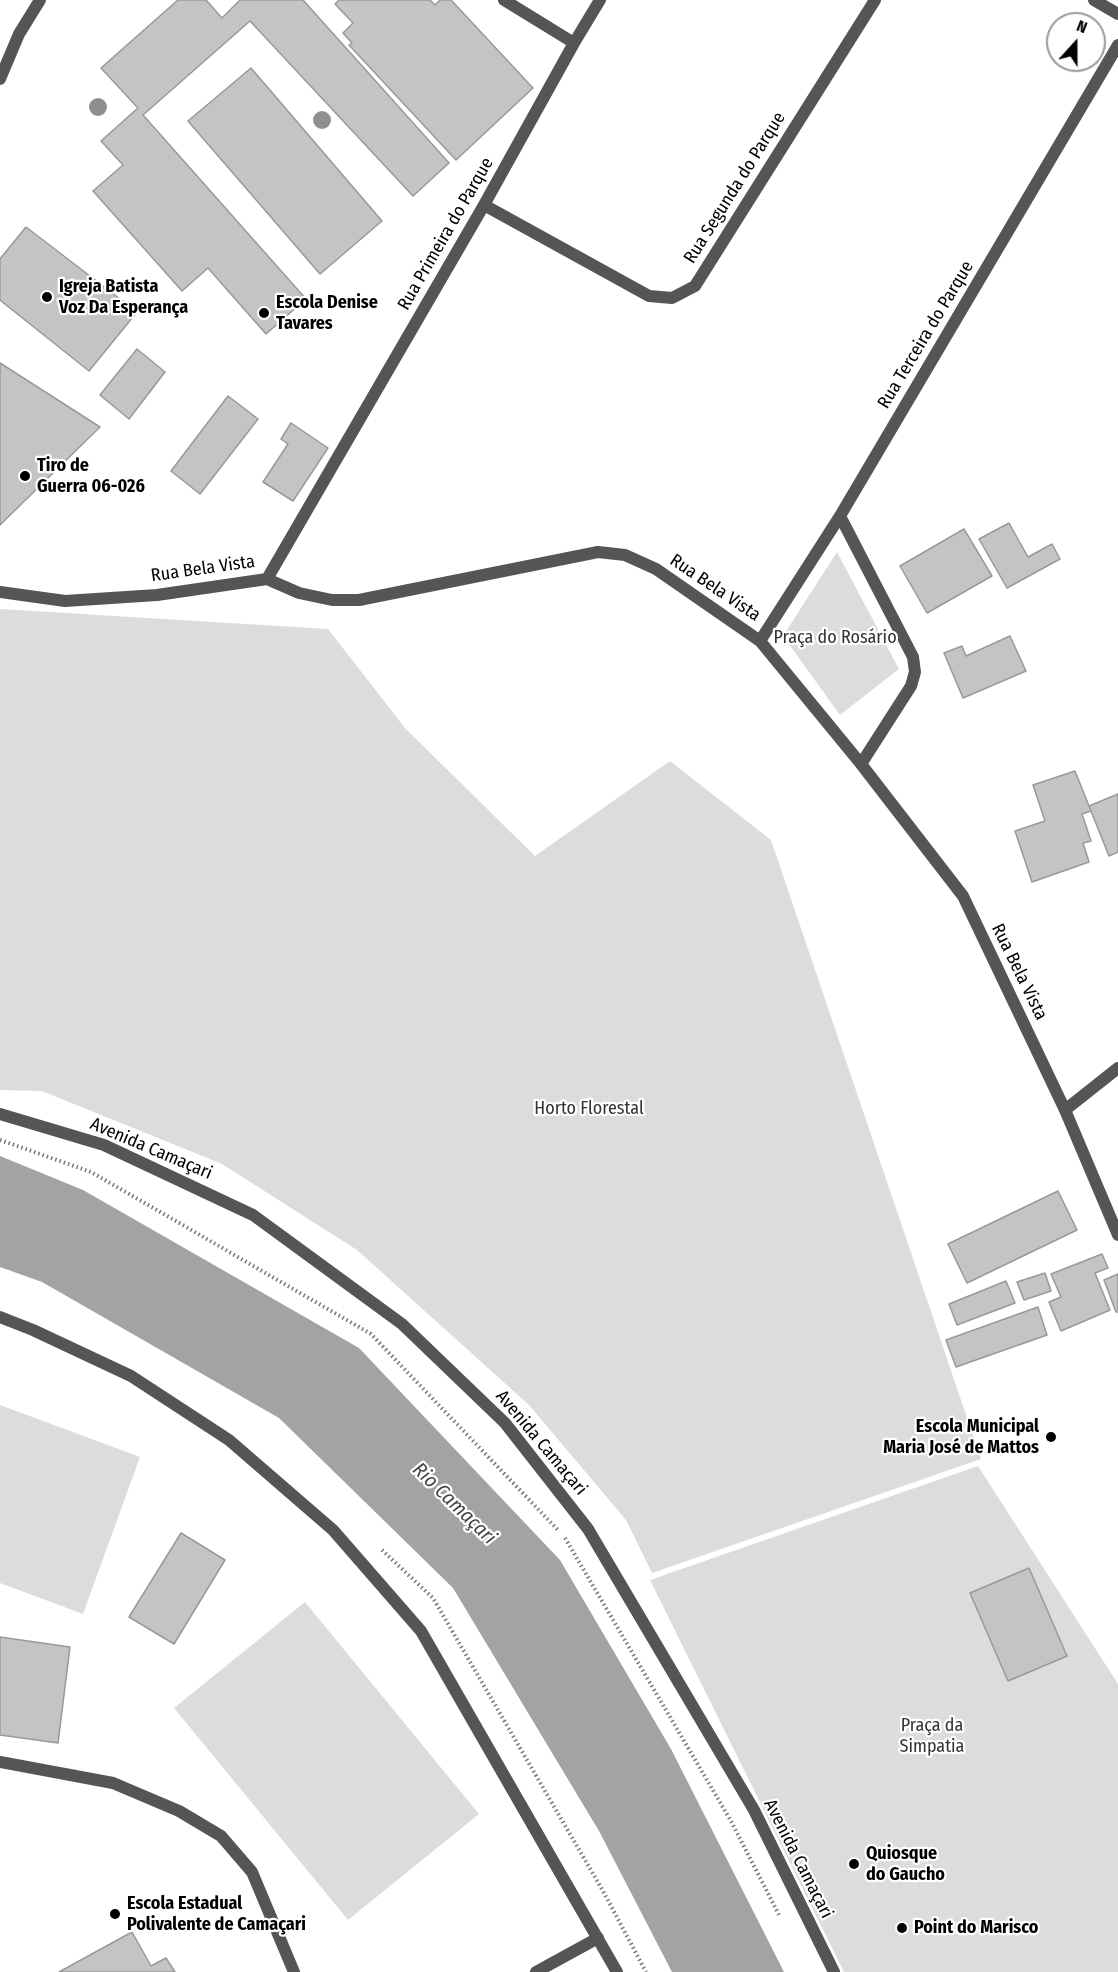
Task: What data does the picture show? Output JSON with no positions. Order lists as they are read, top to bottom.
{
  "streets": {
    "street": [
      "Rua Segunda do Parque",
      "Rua Primeira do Parque",
      "Rua Terceira do Parque",
      "Rua Bela Vista",
      "Avenida Camaçari"
    ]
  },
  "crossings": [
    ["Rua Segunda do Parque", "Rua Primeira do Parque"],
    ["Rua Primeira do Parque", "Rua Bela Vista"],
    ["Rua Terceira do Parque", "Rua Bela Vista"]
  ],
  "water": ["Rio Camaçari"],
  "parks": ["Praça do Rosário", "Horto Florestal", "Praça da Simpatia"],
  "places": [
    "Igreja Batista Voz Da Esperança",
    "Escola Denise Tavares",
    "Tiro de Guerra 06-026",
    "Escola Municipal Maria José de Mattos",
    "Quiosque do Gaucho",
    "Escola Estadual Polivalente de Camaçari",
    "Point do Marisco"
  ],
  "north": "top"
}
